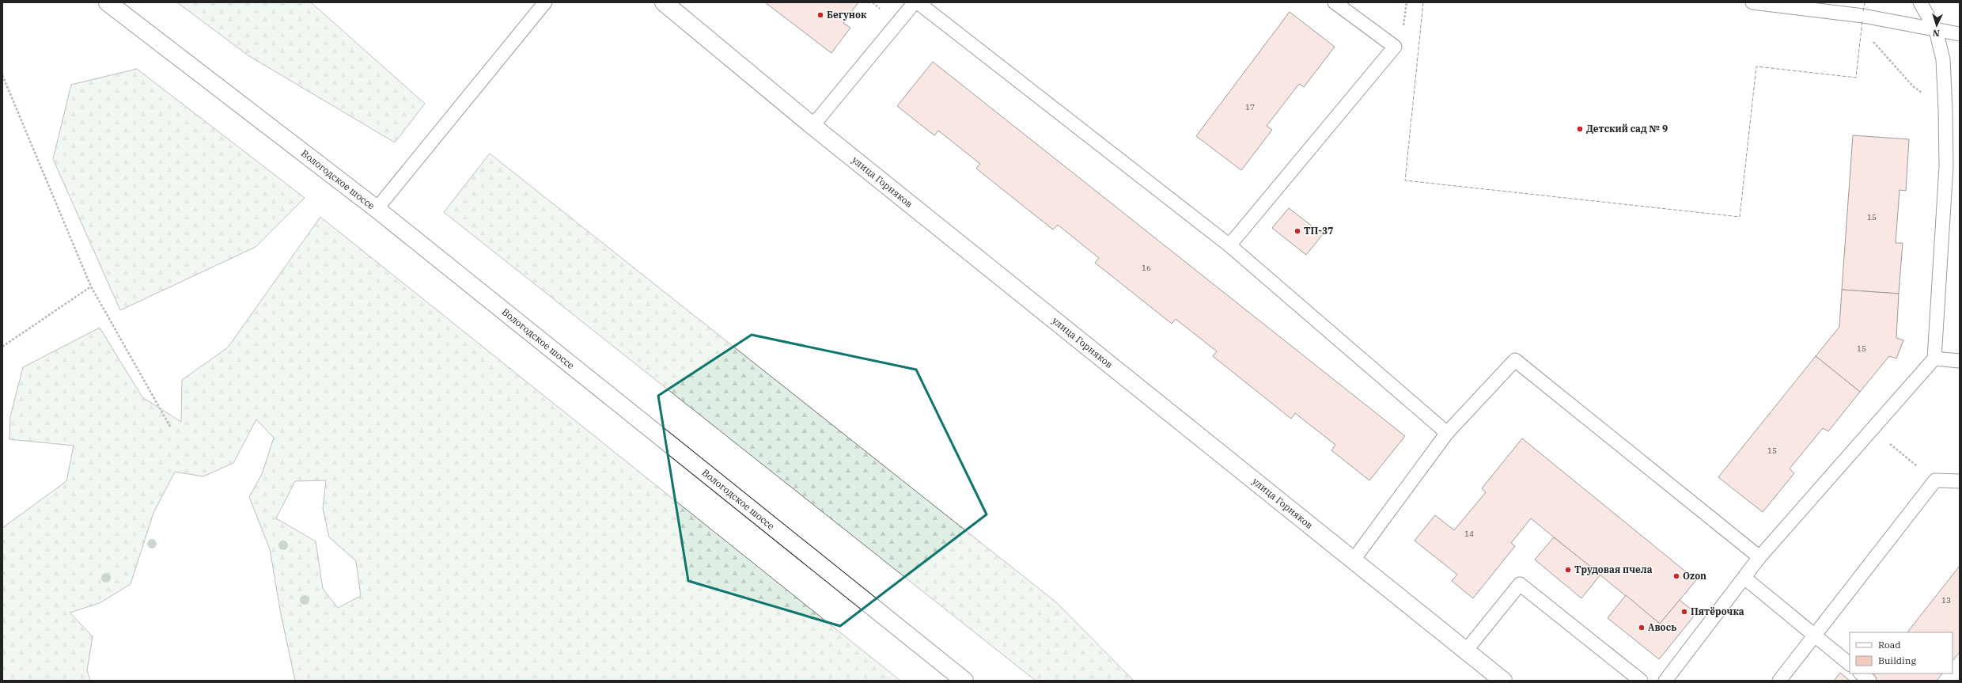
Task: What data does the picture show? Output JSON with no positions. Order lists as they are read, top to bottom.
{
  "streets": {
    "main road": ["Вологодское шоссе", "улица Горняков"]
  },
  "places": [
    "Бегунок",
    "Детский сад № 9",
    "ТП-37",
    "Трудовая пчела",
    "Ozon",
    "Пятёрочка",
    "Авось"
  ],
  "house_numbers": [
    "17",
    "15",
    "16",
    "15",
    "15",
    "14",
    "13"
  ],
  "legend": ["Road", "Building"],
  "north": "bottom"
}
